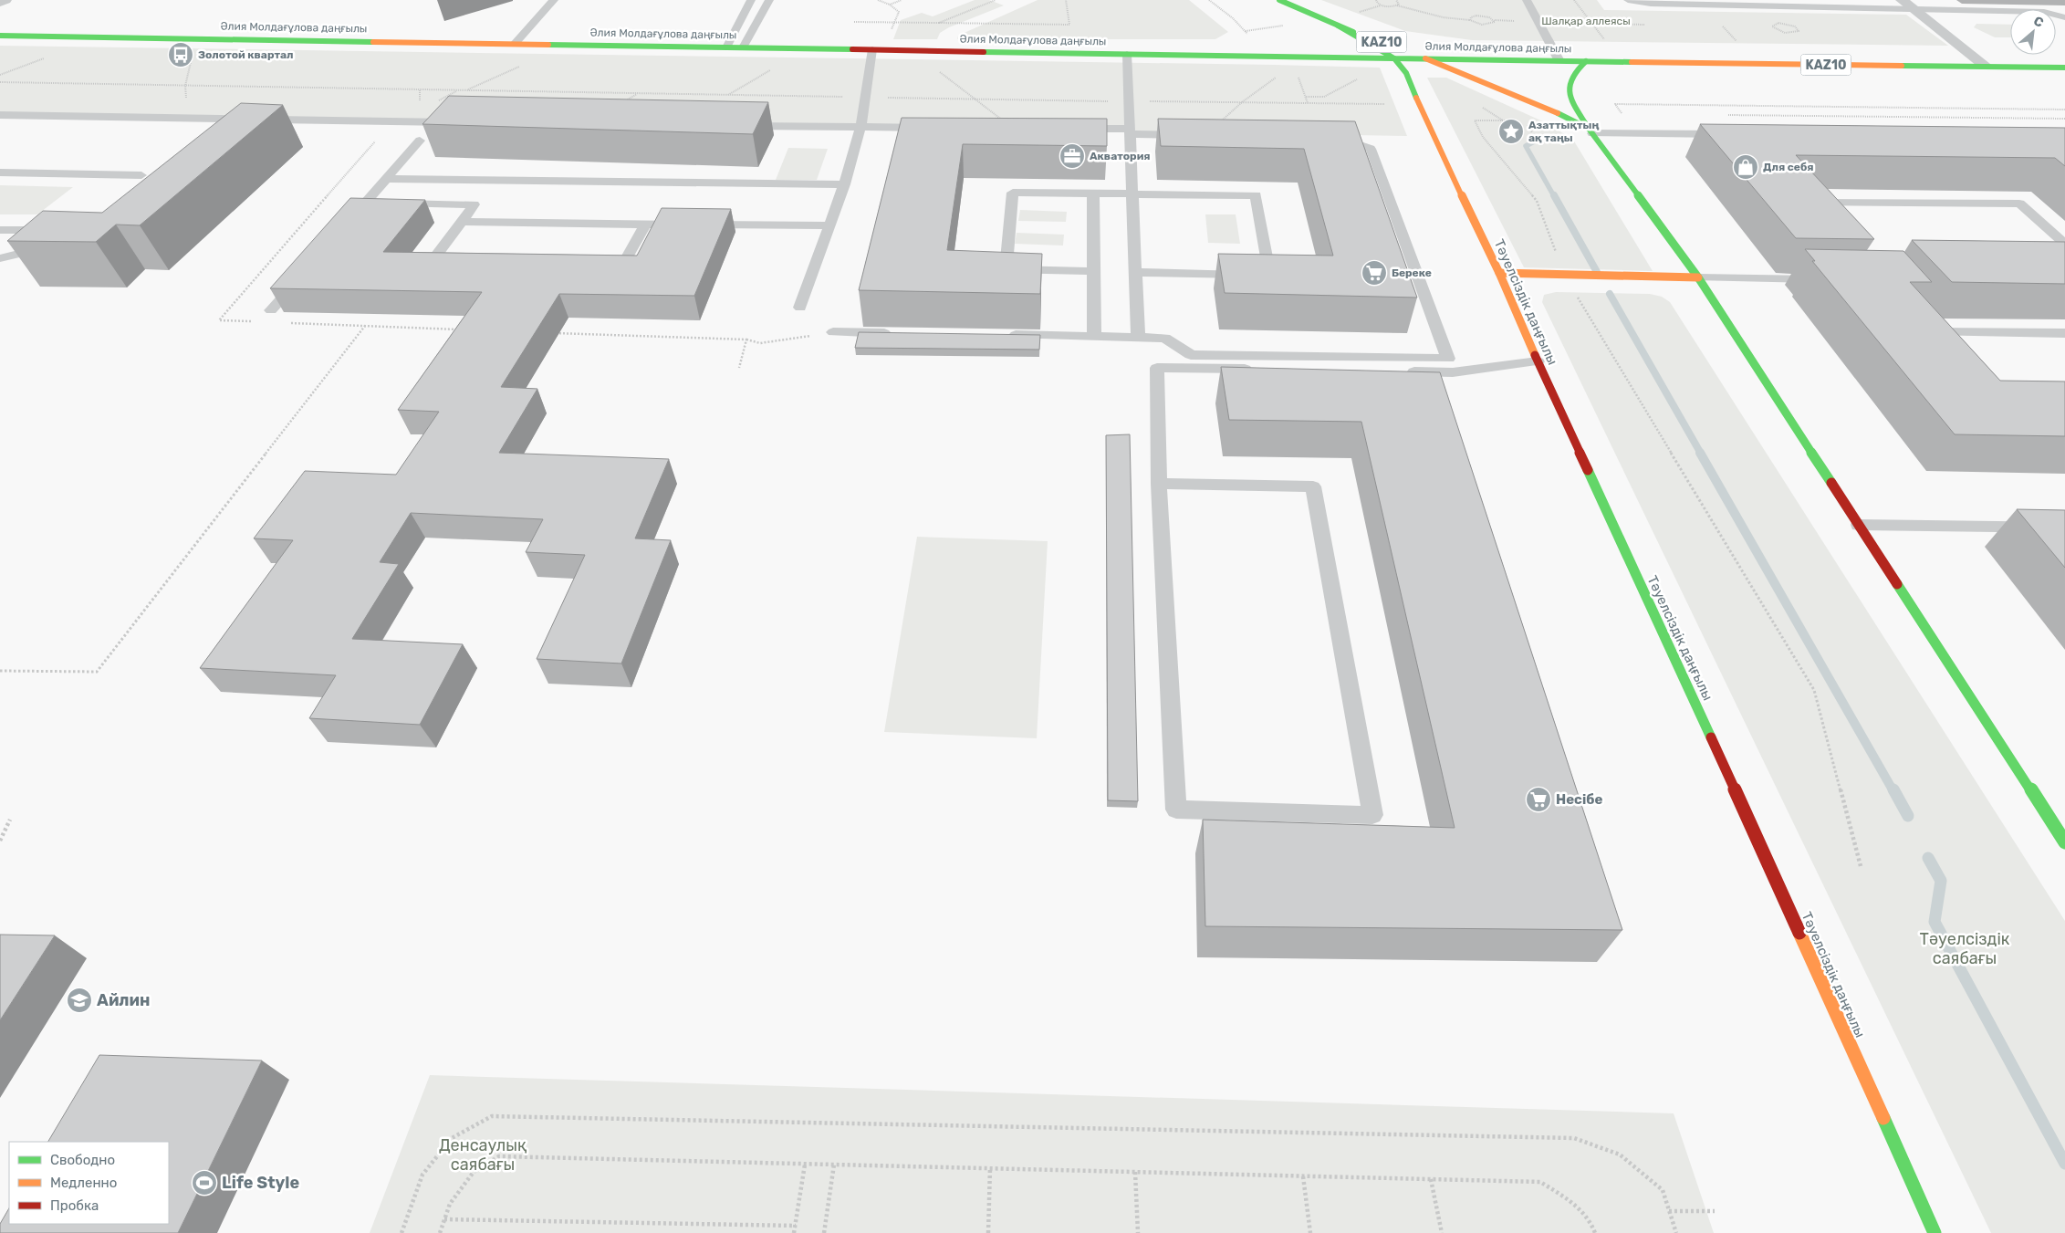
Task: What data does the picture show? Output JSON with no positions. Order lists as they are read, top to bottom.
{
  "streets": {
    "main road": ["Әлия Молдағұлова даңғылы", "KAZ10", "Тәуелсіздік даңғылы"]
  },
  "crossings": [
    ["Әлия Молдағұлова даңғылы", "KAZ10"],
    ["Әлия Молдағұлова даңғылы", "Тәуелсіздік даңғылы"],
    ["KAZ10", "Тәуелсіздік даңғылы"]
  ],
  "parks": ["Шалқар аллеясы", "Тәуелсіздік саябағы", "Денсаулық саябағы"],
  "places": {
    "bus stop": ["Золотой квартал"],
    "place": ["Азаттықтың ақ таңы"],
    "office": ["Акватория"],
    "shop": ["Для себя"],
    "supermarket": ["Береке", "Несiбе"],
    "school or university": ["Айлин"],
    "sports": ["Life Style"]
  },
  "legend": ["Свободно", "Медленно", "Пробка"],
  "north": "top right"
}
